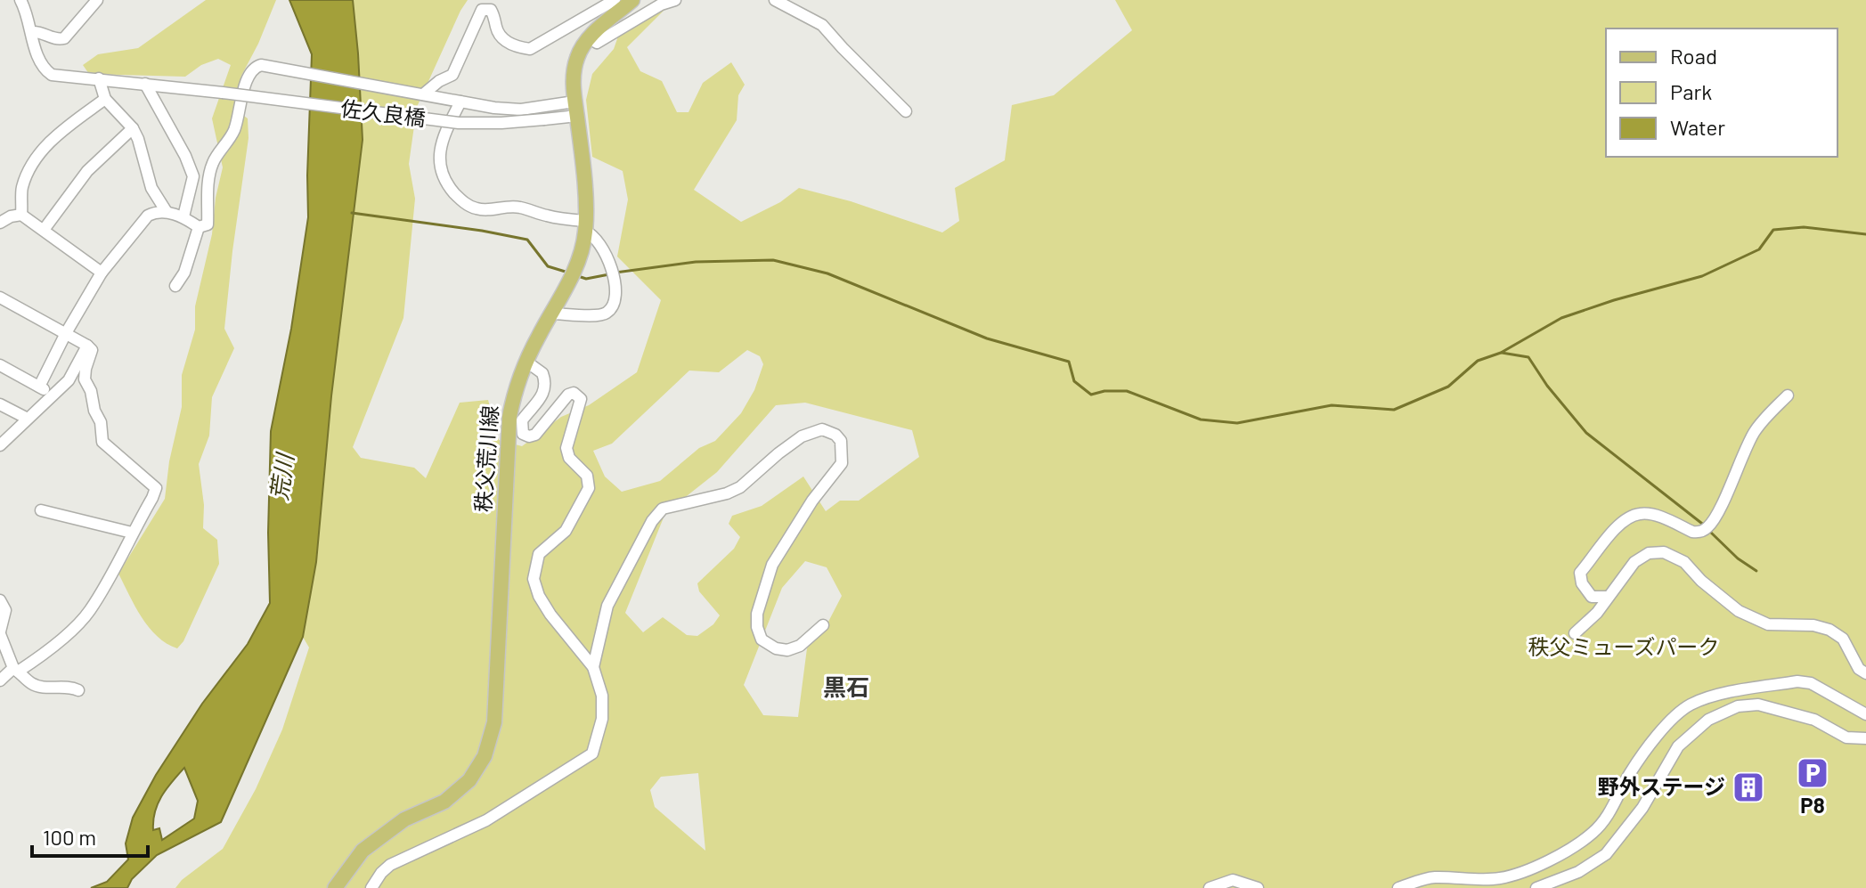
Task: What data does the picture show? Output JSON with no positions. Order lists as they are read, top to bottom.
{
  "streets": {
    "main road": ["秩父荒川線"],
    "street": ["佐久良橋"]
  },
  "crossings": [
    ["佐久良橋", "秩父荒川線"]
  ],
  "districts": ["黒石"],
  "water": ["荒川"],
  "parks": ["秩父ミューズパーク"],
  "places": {
    "parking": ["P8"],
    "building": ["野外ステージ"]
  },
  "legend": ["Road", "Park", "Water"],
  "scale_bar": "100 m"
}
